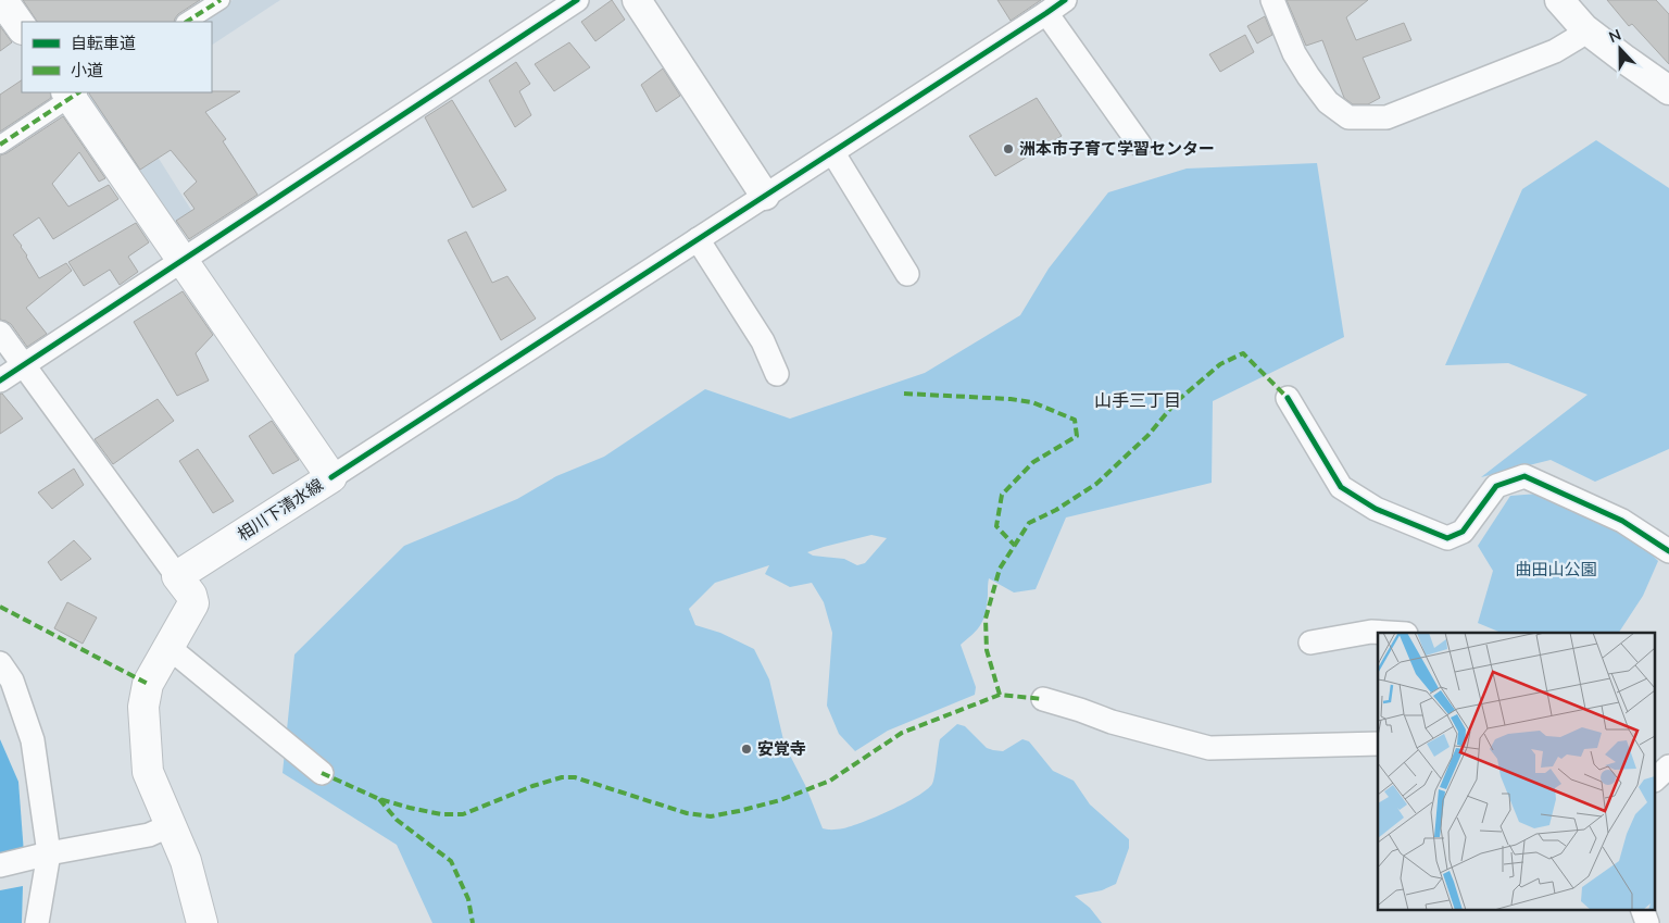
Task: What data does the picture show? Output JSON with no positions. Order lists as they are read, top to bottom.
{
  "streets": {
    "main road": ["相川下清水線"]
  },
  "districts": ["山手三丁目"],
  "parks": ["曲田山公園"],
  "places": ["洲本市子育て学習センター", "安覚寺"],
  "legend": ["自転車道", "小道"],
  "north": "top"
}
